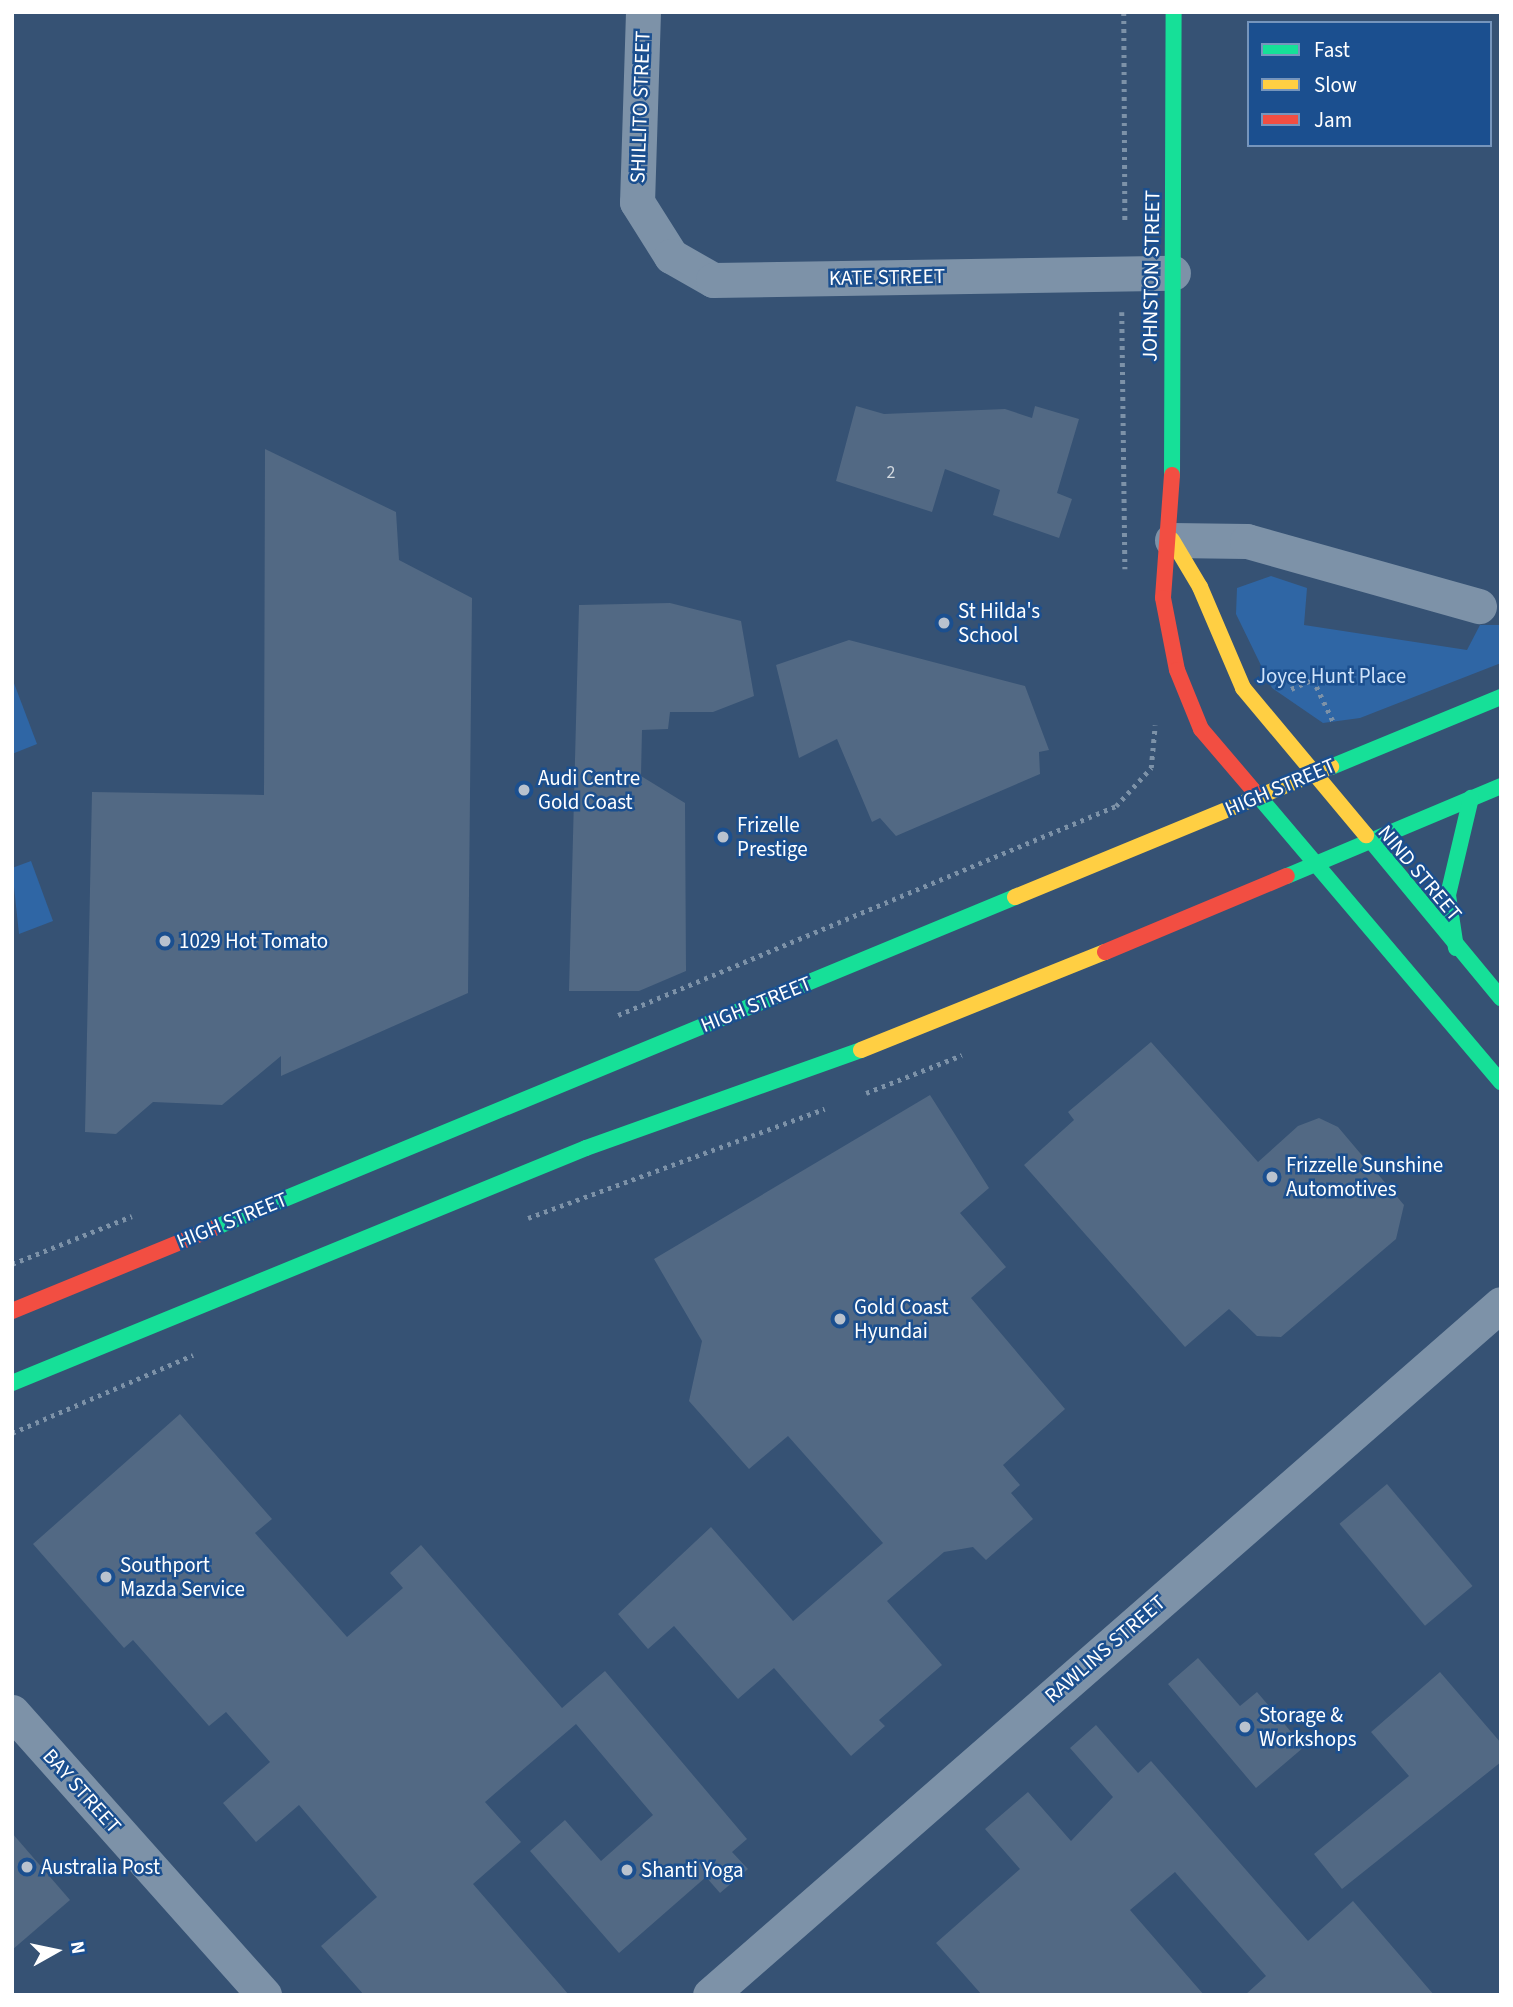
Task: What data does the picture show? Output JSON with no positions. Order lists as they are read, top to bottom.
{
  "streets": {
    "main road": ["JOHNSTON STREET", "HIGH STREET", "NIND STREET"],
    "street": [
      "SHILLITO STREET",
      "KATE STREET",
      "RAWLINS STREET",
      "BAY STREET"
    ]
  },
  "crossings": [
    ["SHILLITO STREET", "KATE STREET"],
    ["JOHNSTON STREET", "KATE STREET"],
    ["JOHNSTON STREET", "HIGH STREET"],
    ["HIGH STREET", "NIND STREET"]
  ],
  "parks": ["Joyce Hunt Place"],
  "places": [
    "St Hilda's School",
    "Audi Centre Gold Coast",
    "Frizelle Prestige",
    "1029 Hot Tomato",
    "Frizzelle Sunshine Automotives",
    "Gold Coast Hyundai",
    "Southport Mazda Service",
    "Storage & Workshops",
    "Australia Post",
    "Shanti Yoga"
  ],
  "house_numbers": ["2"],
  "legend": ["Fast", "Slow", "Jam"],
  "north": "right"
}
